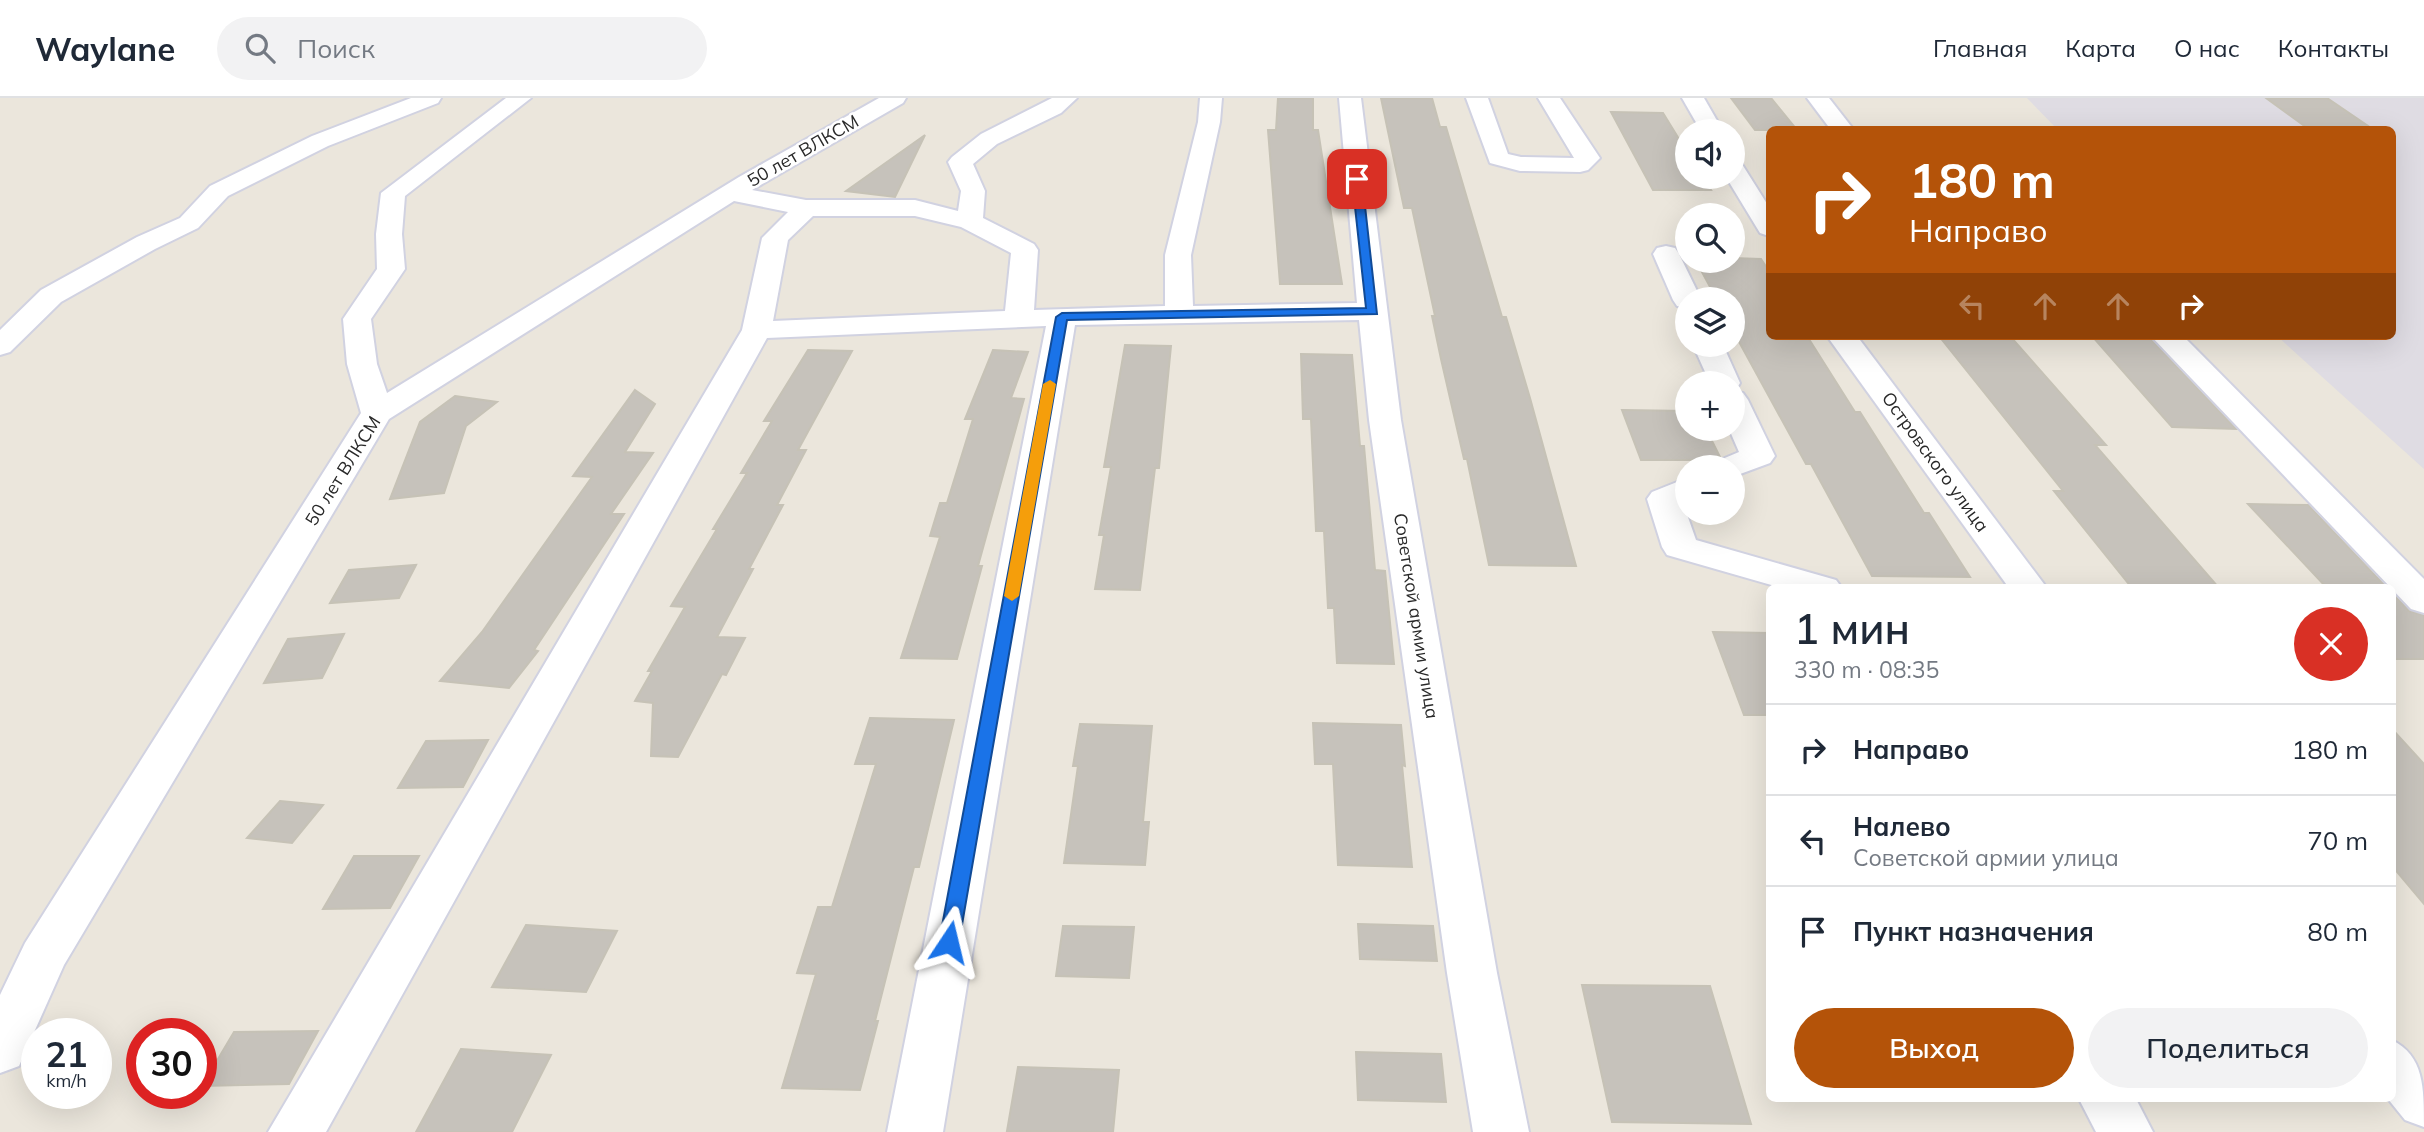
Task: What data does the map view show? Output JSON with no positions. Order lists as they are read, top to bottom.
{
  "streets": {
    "street": ["50 лет ВЛКСМ", "Островского улица", "Советской армии улица"]
  },
  "page": {
    "header": "Waylane",
    "search": "Поиск",
    "nav": [
      "Главная",
      "Карта",
      "О нас",
      "Контакты"
    ],
    "map_buttons": ["+", "−"],
    "turn": ["180 m", "Направо"],
    "heading": ["1 мин", "330 m · 08:35"],
    "list": [
      {
        "name": "Направо",
        "value": "180 m"
      },
      {
        "name": "Налево",
        "note": "Советской армии улица",
        "value": "70 m"
      },
      {
        "name": "Пункт назначения",
        "value": "80 m"
      }
    ],
    "buttons": ["Выход", "Поделиться"],
    "speed": "21 km/h",
    "limit": "30"
  }
}
